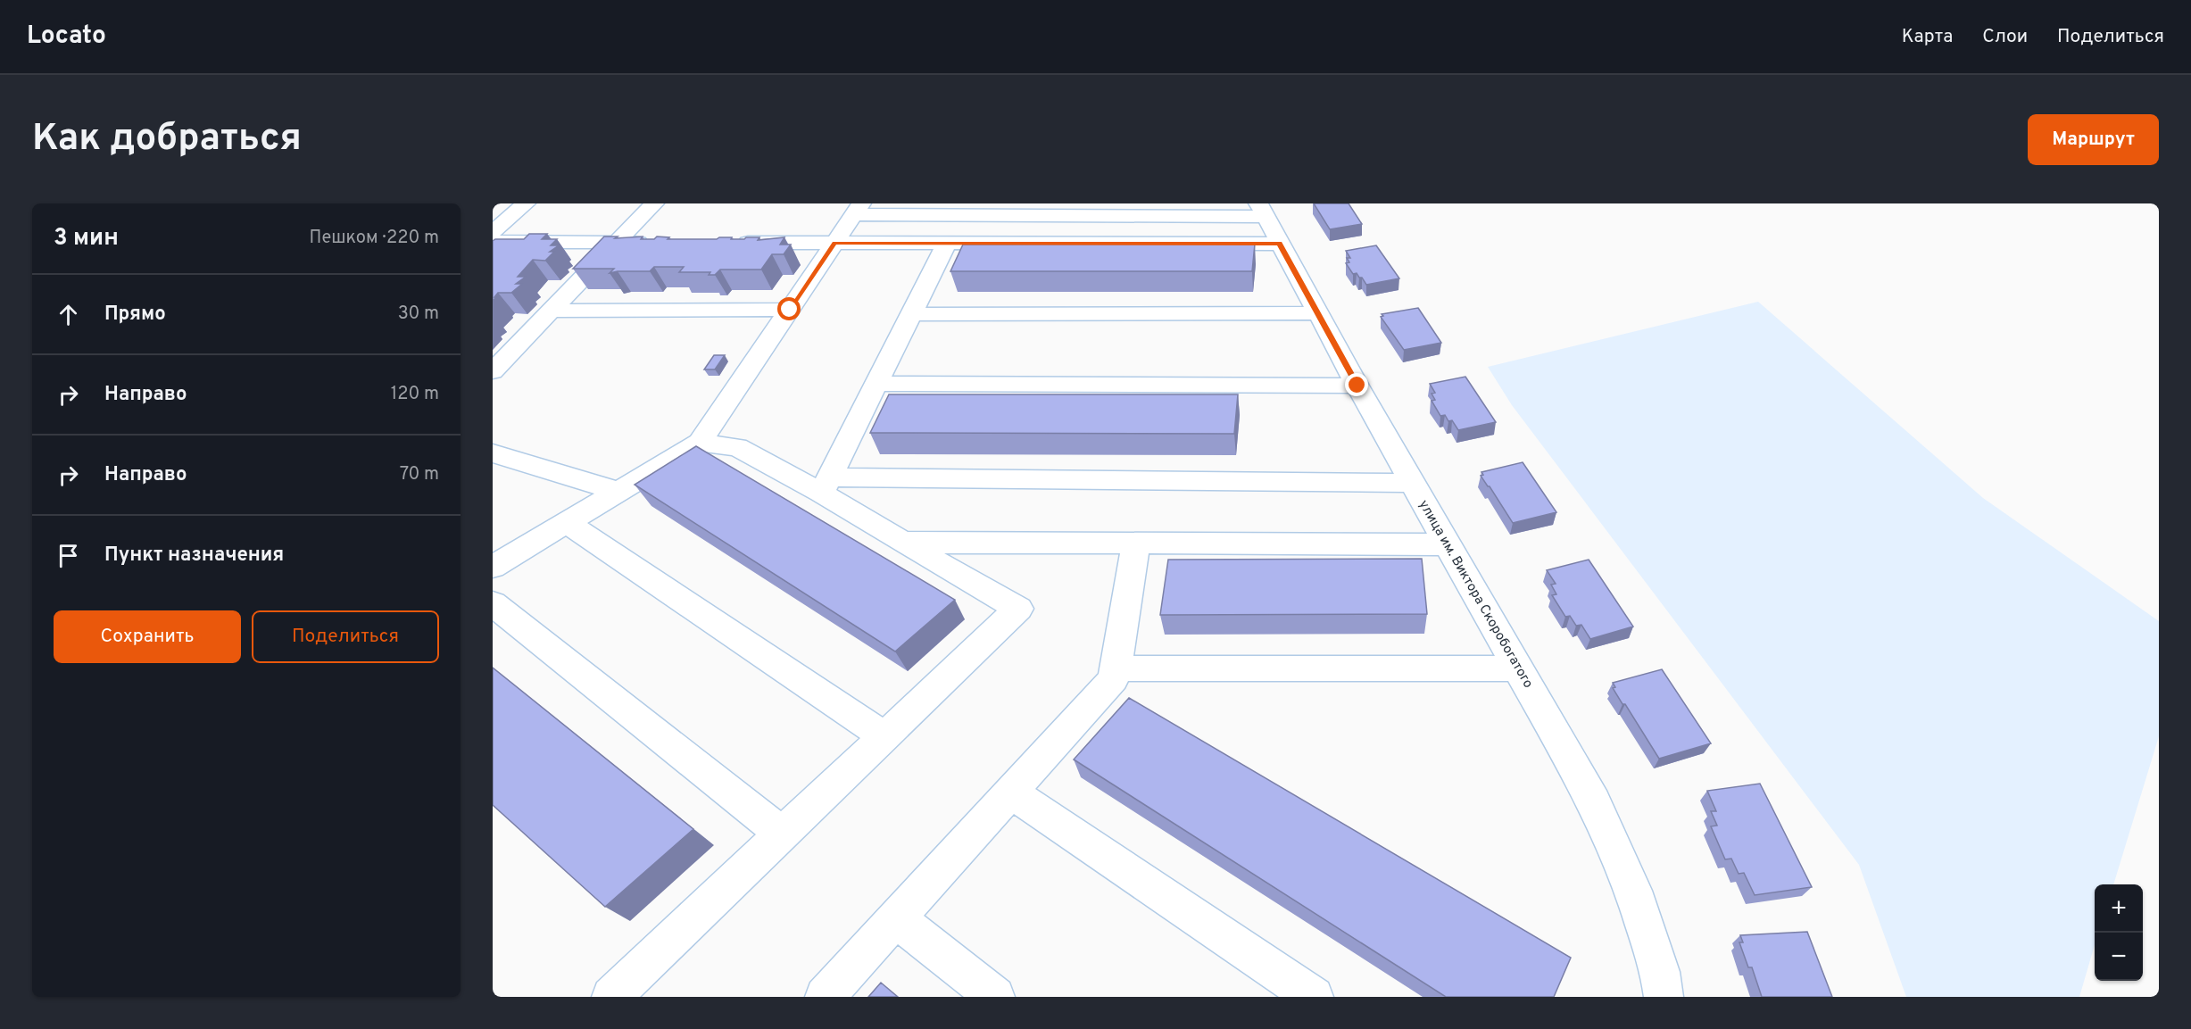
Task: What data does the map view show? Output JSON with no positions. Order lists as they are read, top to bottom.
{
  "streets": {
    "street": ["улица им. Виктора Скоробогатого"]
  },
  "page": {
    "header": "Locato",
    "nav": ["Карта", "Слои", "Поделиться"],
    "buttons": [
      "Маршрут",
      ["Сохранить", "Поделиться"]
    ],
    "title": "Как добраться",
    "heading": ["3 мин", "Пешком · 220 m"],
    "list": [
      ["Прямо", "30 m"],
      ["Направо", "120 m"],
      ["Направо", "70 m"],
      "Пункт назначения"
    ],
    "map_buttons": ["+", "−"]
  }
}
